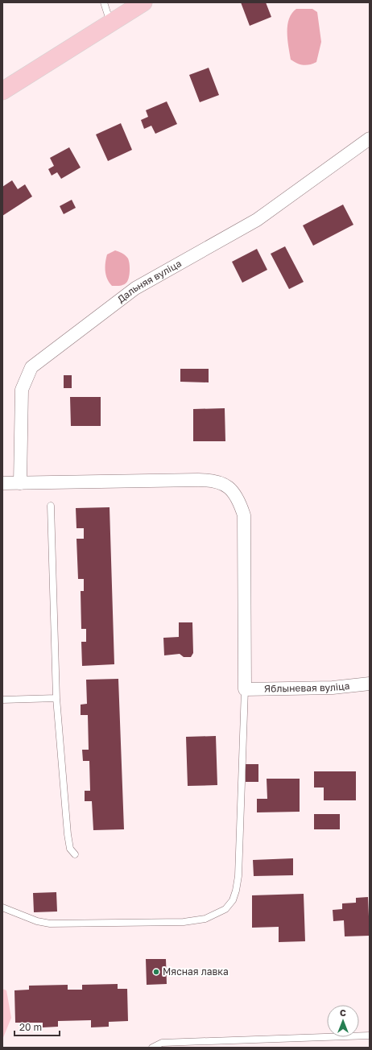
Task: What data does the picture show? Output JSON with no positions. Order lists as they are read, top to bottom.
{
  "streets": {
    "street": ["Дальняя вуліца", "Яблыневая вуліца"]
  },
  "places": ["Мясная лавка"],
  "scale_bar": "20 m",
  "north": "top"
}
